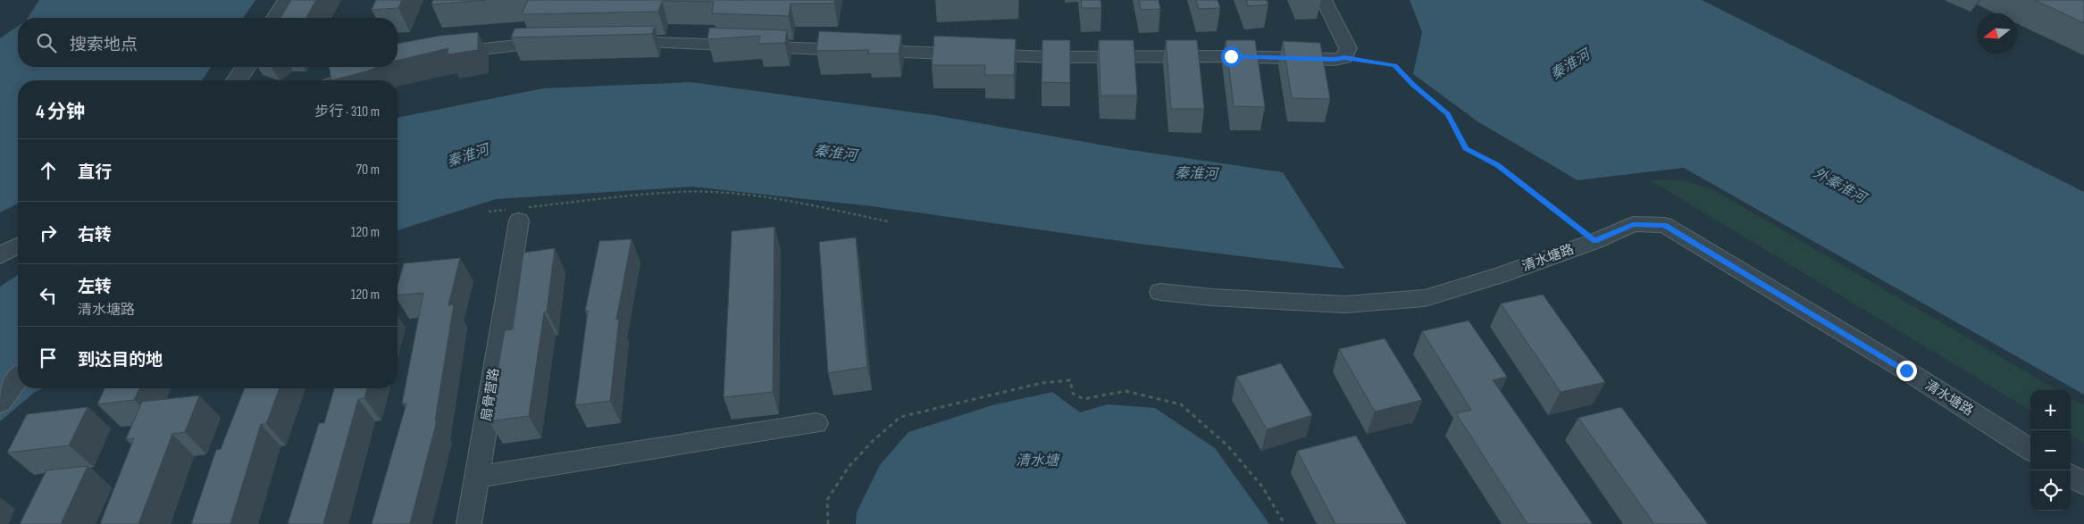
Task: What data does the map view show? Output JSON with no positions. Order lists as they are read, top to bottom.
{
  "streets": {
    "street": ["清水塘路", "扇骨营路"]
  },
  "water": ["秦淮河", "外秦淮河", "清水塘"],
  "north": "left",
  "page": {
    "search": "搜索地点",
    "heading": ["4 分钟", "步行 · 310 m"],
    "list": [
      ["直行", "70 m"],
      ["右转", "120 m"],
      ["左转", "清水塘路", "120 m"],
      "到达目的地"
    ],
    "map_buttons": ["+", "−"]
  }
}
